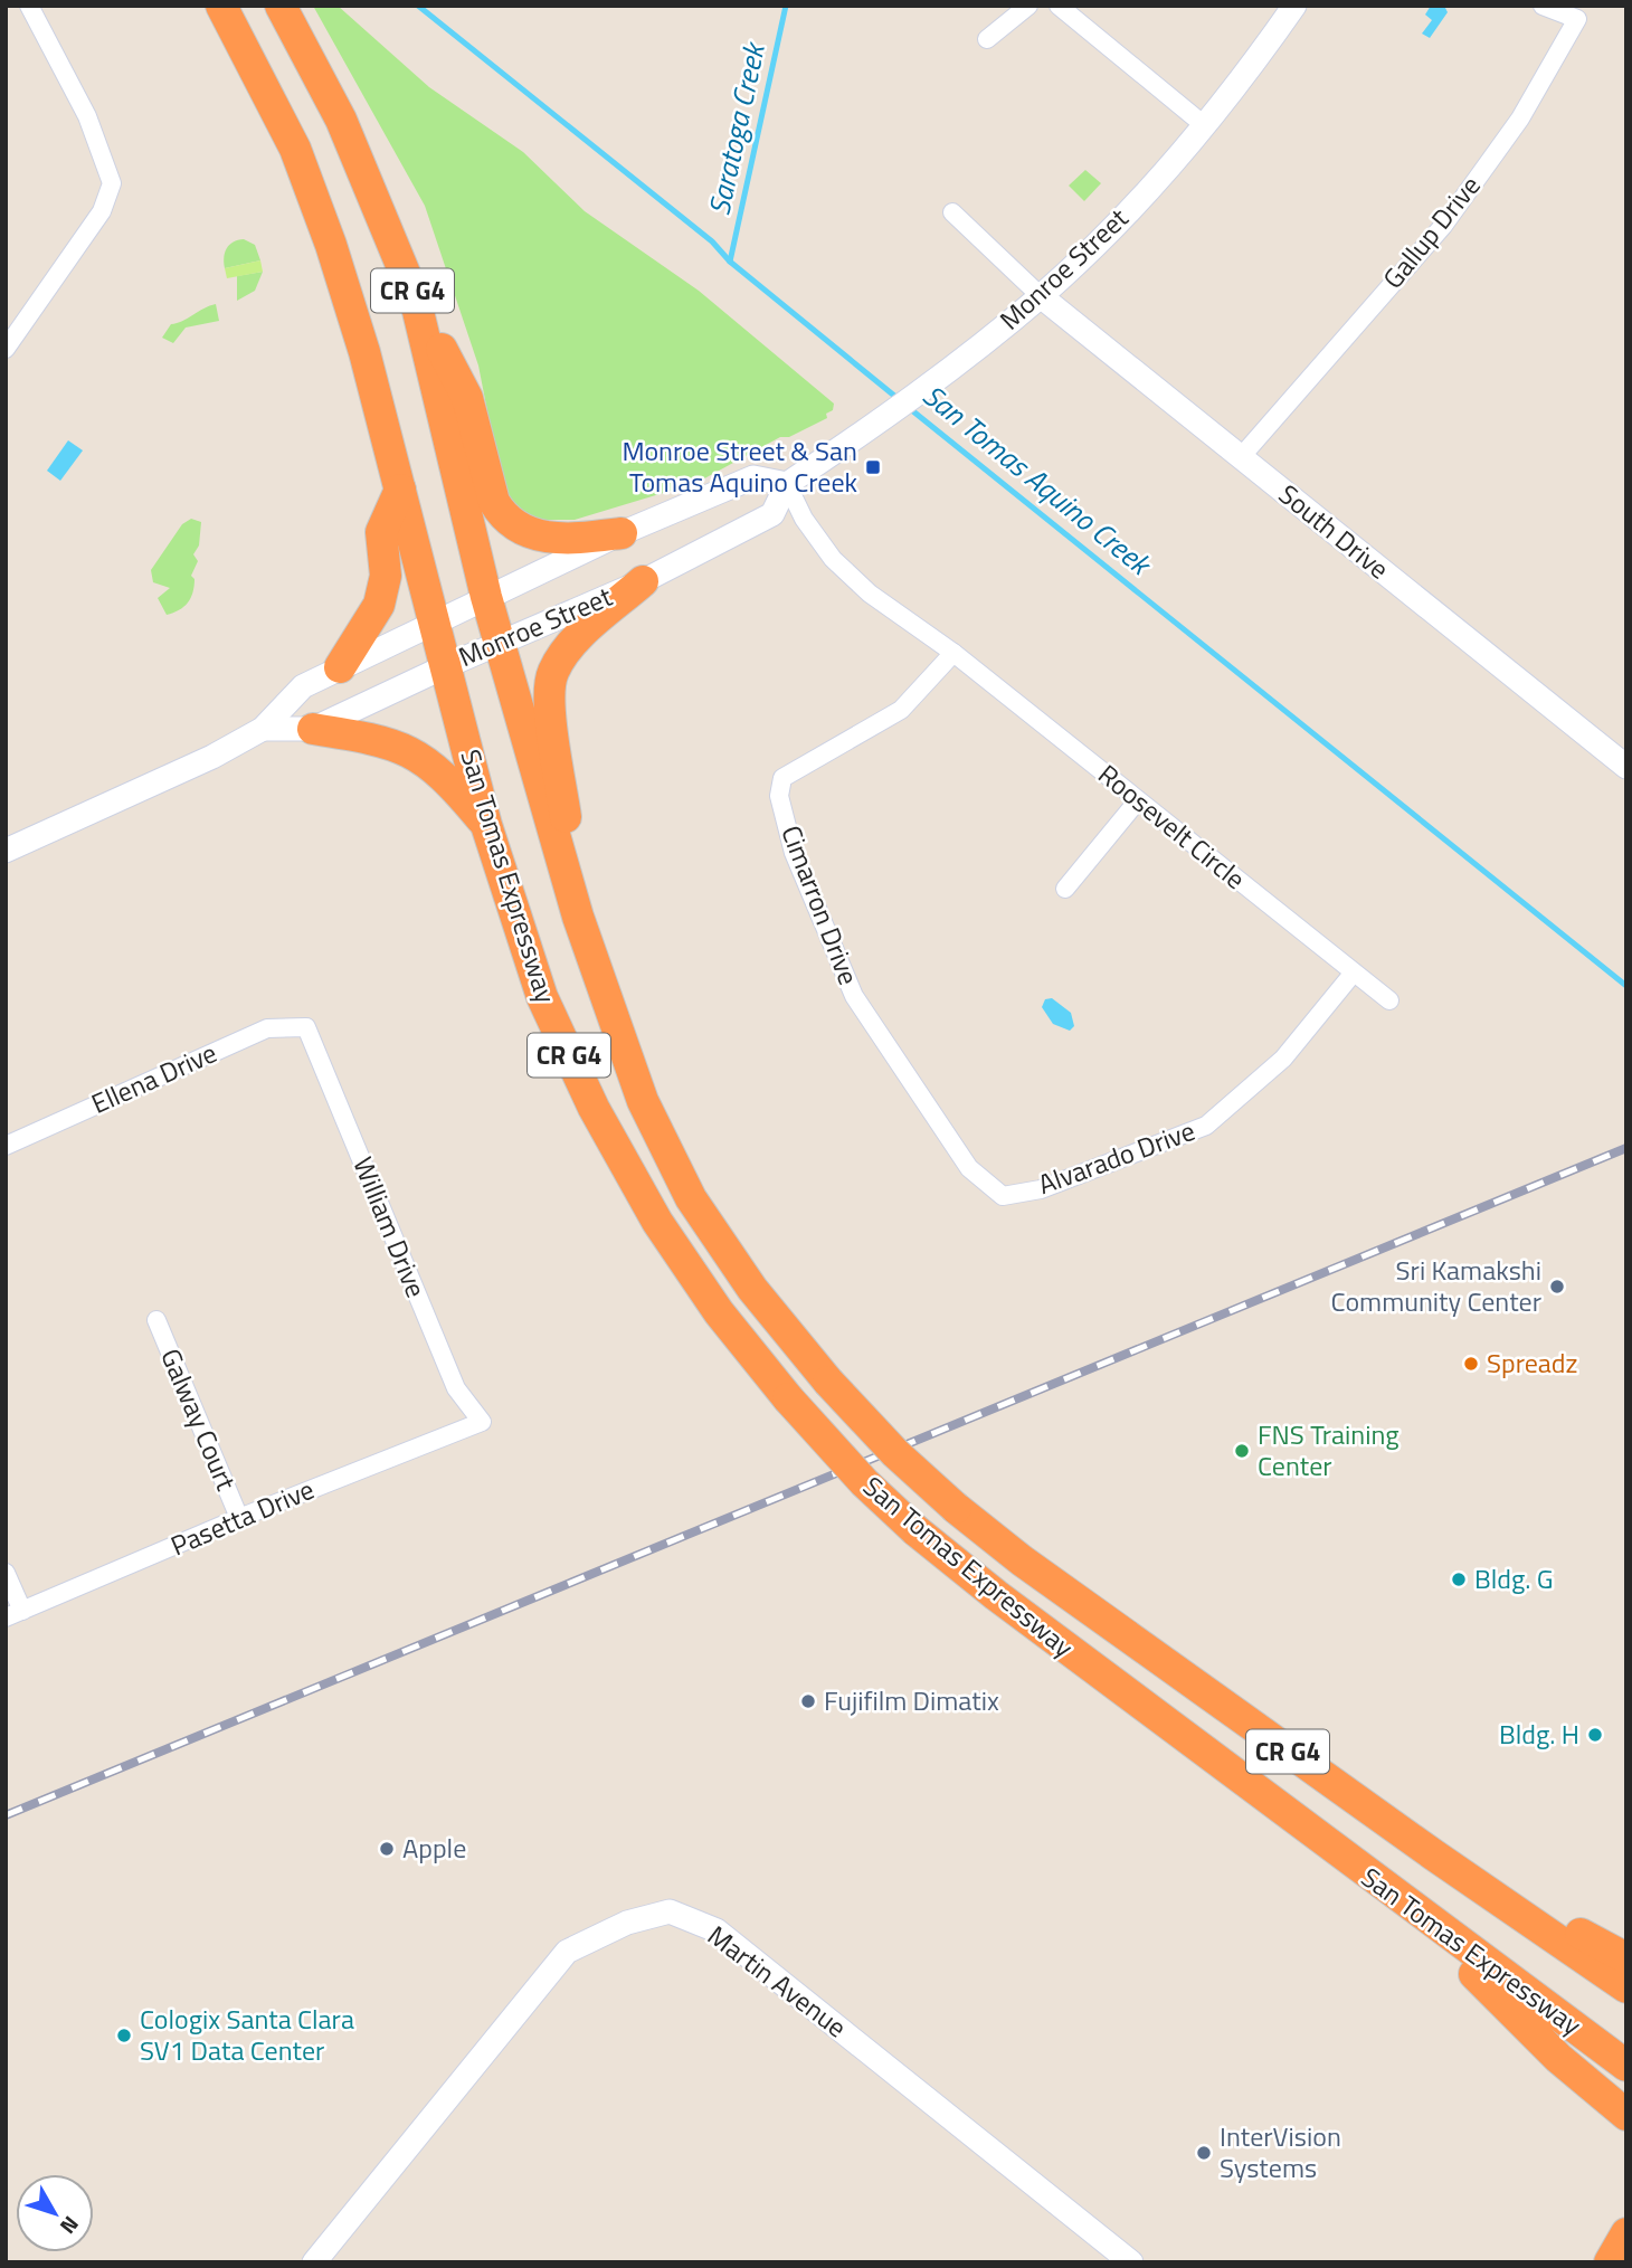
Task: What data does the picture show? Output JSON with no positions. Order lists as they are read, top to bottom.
{
  "streets": {
    "highway": ["CR G4", "San Tomas Expressway"],
    "main road": ["Monroe Street", "South Drive", "Martin Avenue"],
    "street": [
      "Gallup Drive",
      "Roosevelt Circle",
      "Cimarron Drive",
      "Ellena Drive",
      "Alvarado Drive",
      "William Drive",
      "Galway Court",
      "Pasetta Drive"
    ]
  },
  "crossings": [
    ["Gallup Drive", "South Drive"],
    ["Monroe Street", "South Drive"],
    ["Monroe Street", "Roosevelt Circle"],
    ["Monroe Street", "San Tomas Expressway"],
    ["Roosevelt Circle", "Cimarron Drive"],
    ["Roosevelt Circle", "Alvarado Drive"],
    ["Cimarron Drive", "Alvarado Drive"],
    ["Ellena Drive", "William Drive"],
    ["William Drive", "Pasetta Drive"],
    ["Galway Court", "Pasetta Drive"]
  ],
  "water": ["Saratoga Creek", "San Tomas Aquino Creek"],
  "places": {
    "transit": ["Monroe Street & San Tomas Aquino Creek"],
    "other": [
      "Sri Kamakshi Community Center",
      "Spreadz",
      "FNS Training Center",
      "Bldg. G",
      "Fujifilm Dimatix",
      "Bldg. H",
      "Apple",
      "Cologix Santa Clara SV1 Data Center",
      "InterVision Systems"
    ]
  },
  "north": "bottom right"
}
